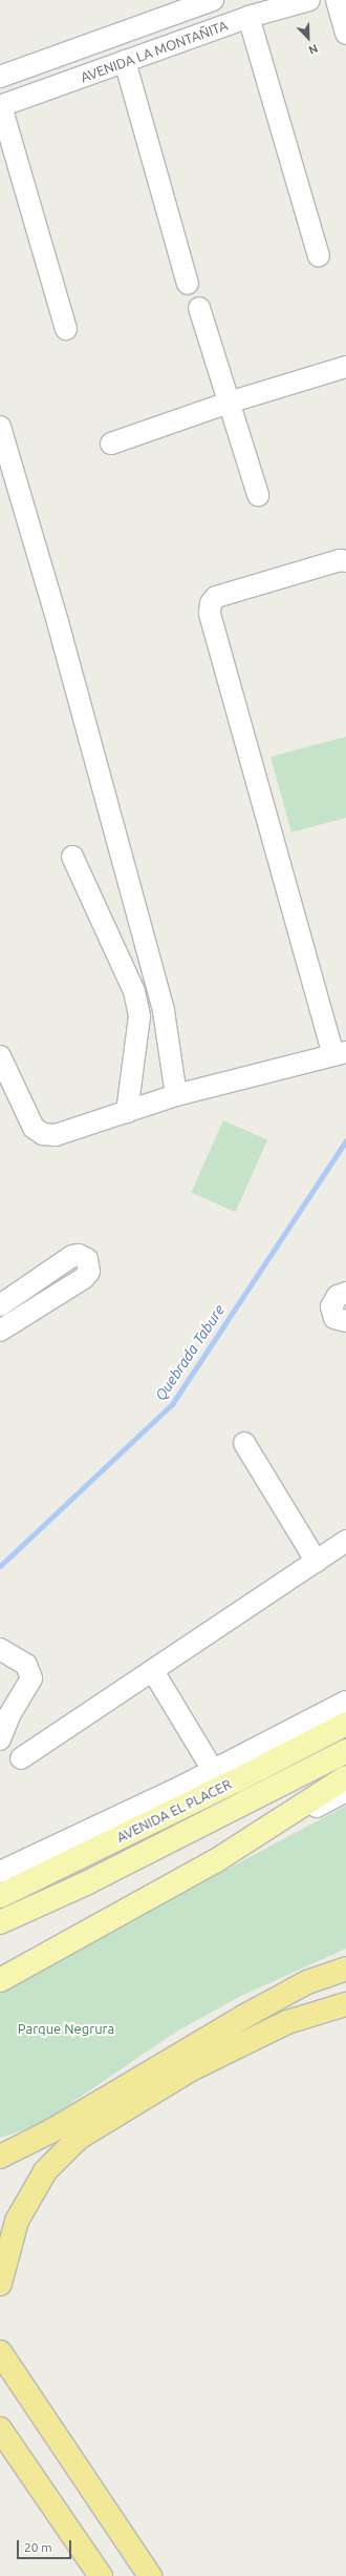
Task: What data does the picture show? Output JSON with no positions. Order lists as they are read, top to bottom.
{
  "streets": {
    "main road": ["AVENIDA EL PLACER"],
    "street": ["AVENIDA LA MONTAÑITA"]
  },
  "water": ["Quebrada Tabure"],
  "parks": ["Parque Negrura"],
  "scale_bar": "20 m",
  "north": "bottom right"
}
